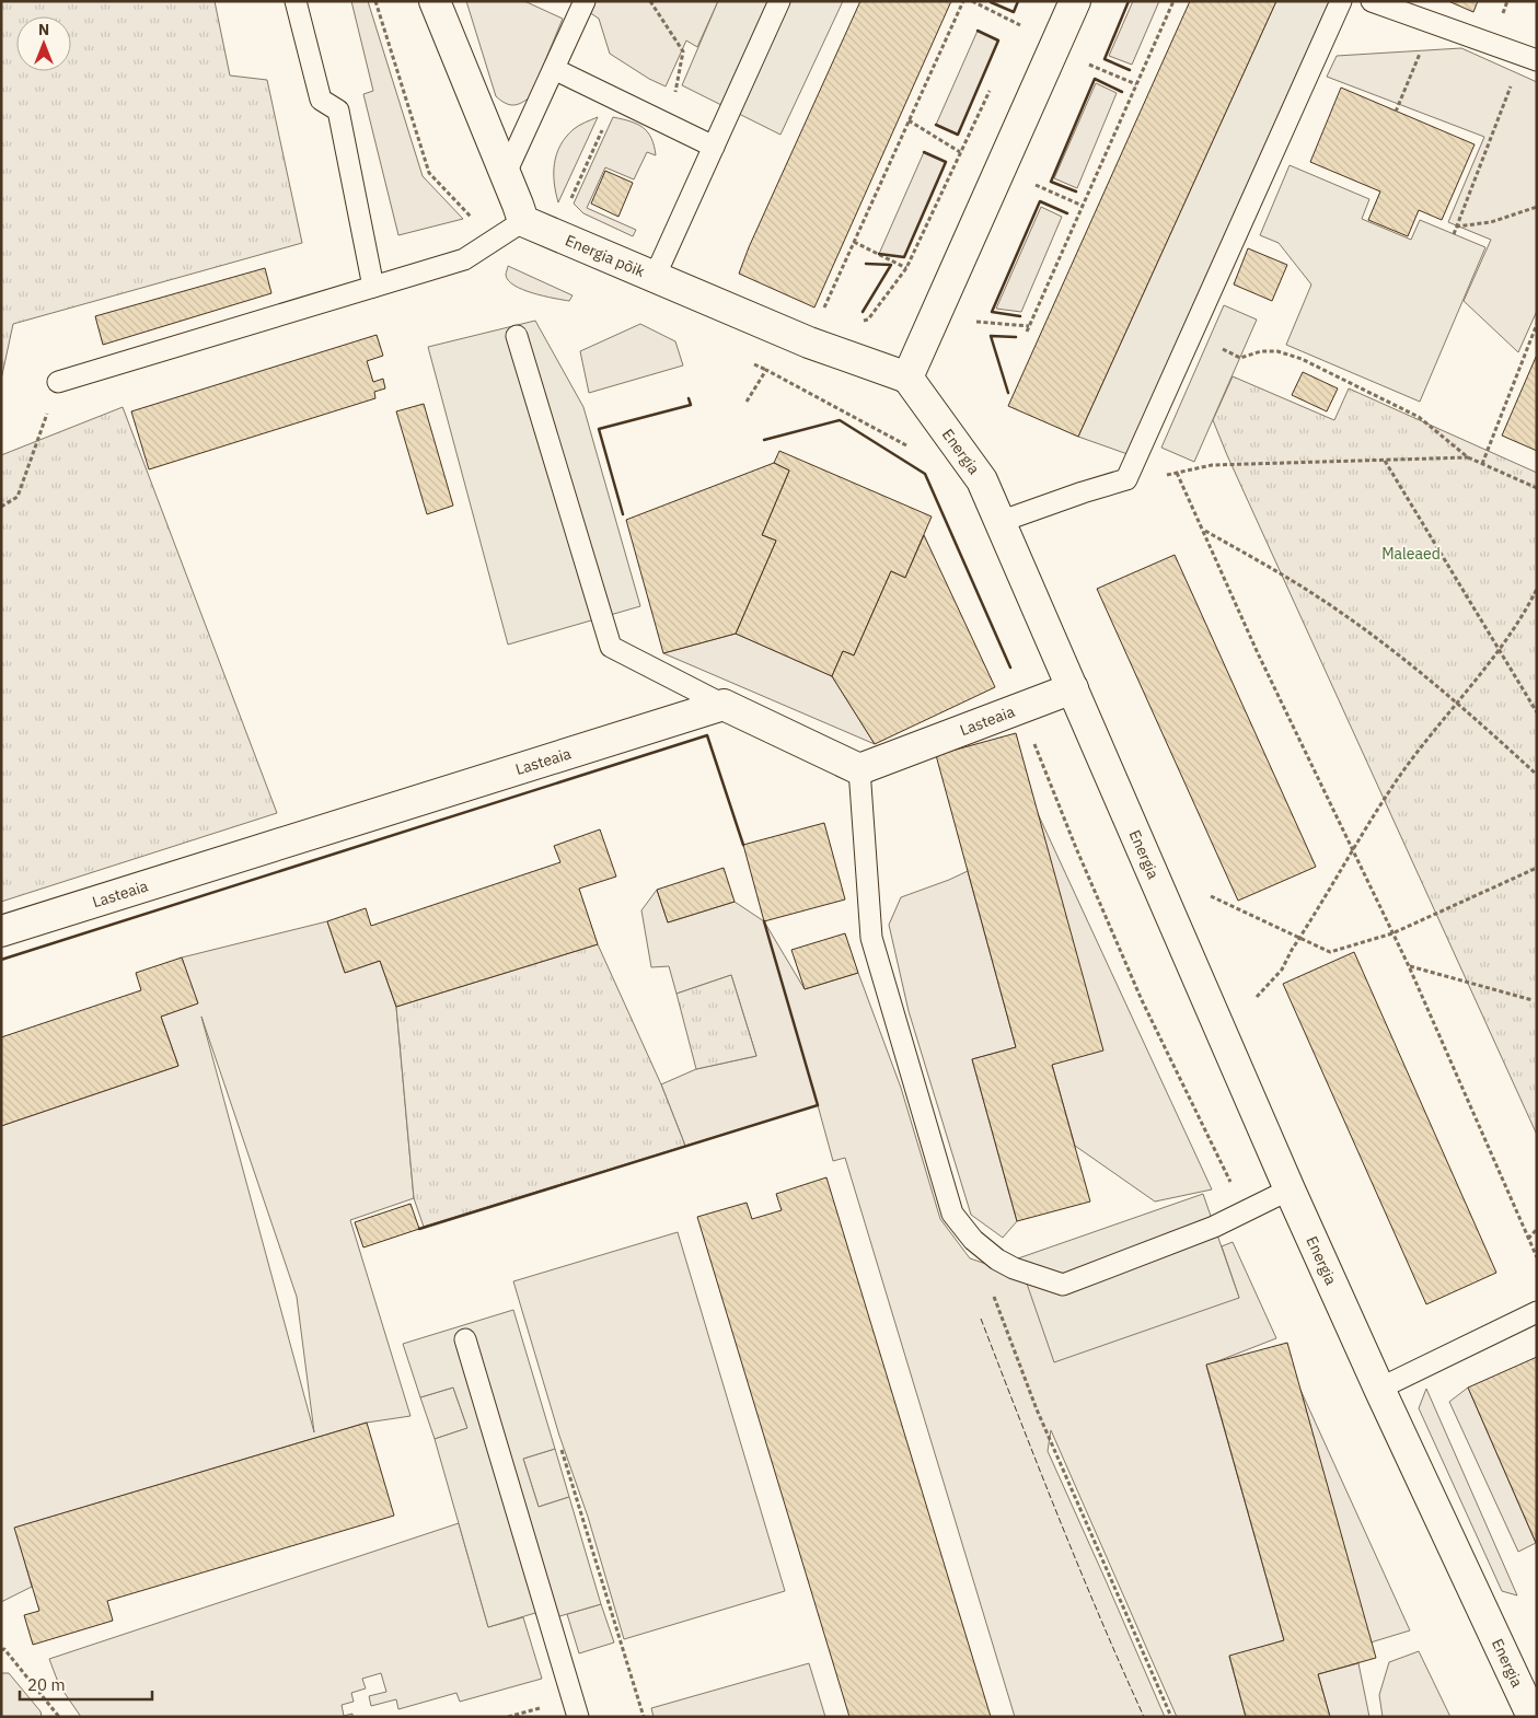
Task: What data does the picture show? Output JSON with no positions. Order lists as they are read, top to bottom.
{
  "streets": {
    "street": ["Energia põik", "Energia", "Lasteaia"]
  },
  "crossings": [
    ["Energia põik", "Energia"],
    ["Energia", "Lasteaia"]
  ],
  "parks": ["Maleaed"],
  "scale_bar": "20 m",
  "north": "top"
}
